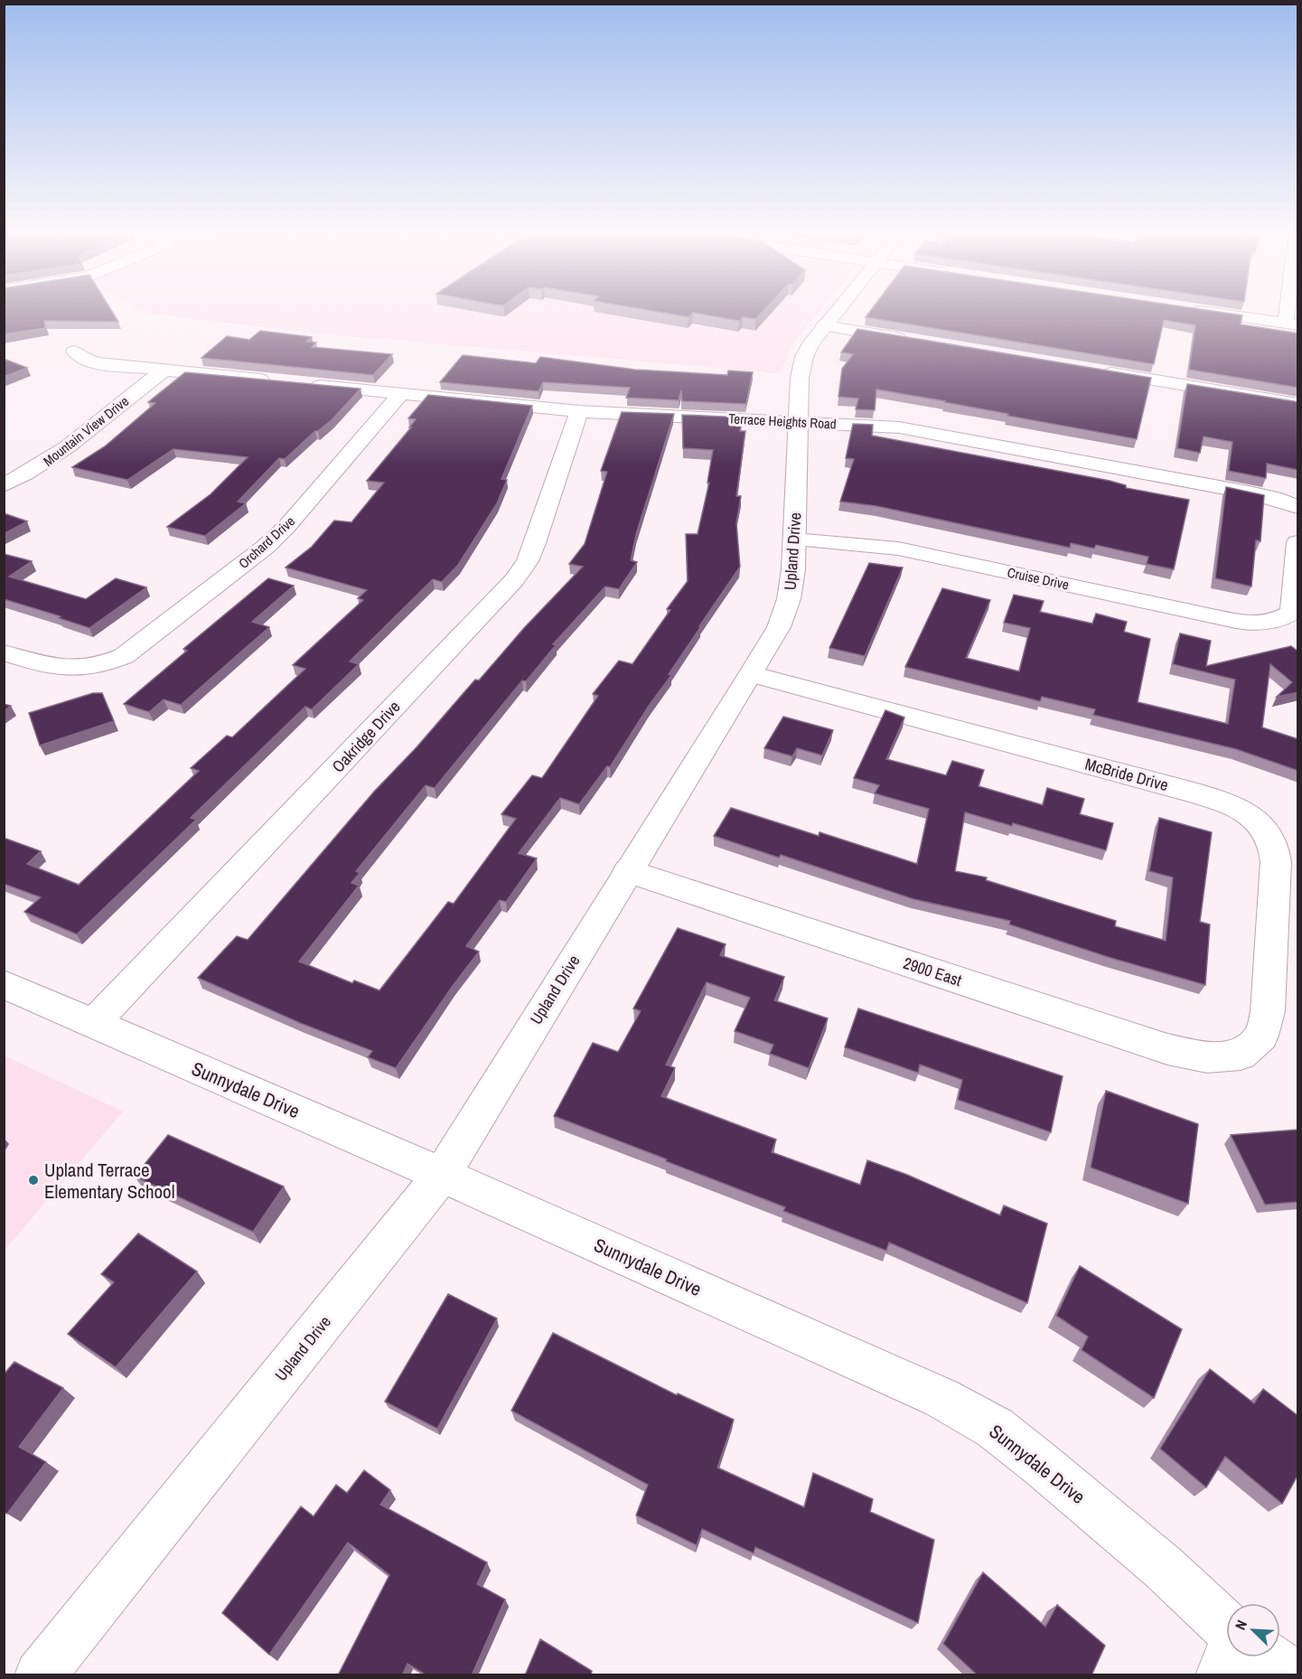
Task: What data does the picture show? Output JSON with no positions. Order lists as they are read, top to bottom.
{
  "streets": {
    "street": [
      "Terrace Heights Road",
      "Mountain View Drive",
      "Orchard Drive",
      "Upland Drive",
      "Cruise Drive",
      "Oakridge Drive",
      "McBride Drive",
      "2900 East",
      "Sunnydale Drive"
    ]
  },
  "crossings": [
    ["Terrace Heights Road", "Orchard Drive"],
    ["Terrace Heights Road", "Upland Drive"],
    ["Terrace Heights Road", "Oakridge Drive"],
    ["Upland Drive", "Cruise Drive"],
    ["Upland Drive", "McBride Drive"],
    ["Upland Drive", "2900 East"],
    ["Upland Drive", "Sunnydale Drive"],
    ["Oakridge Drive", "Sunnydale Drive"],
    ["McBride Drive", "2900 East"]
  ],
  "places": ["Upland Terrace Elementary School"],
  "north": "top left"
}
